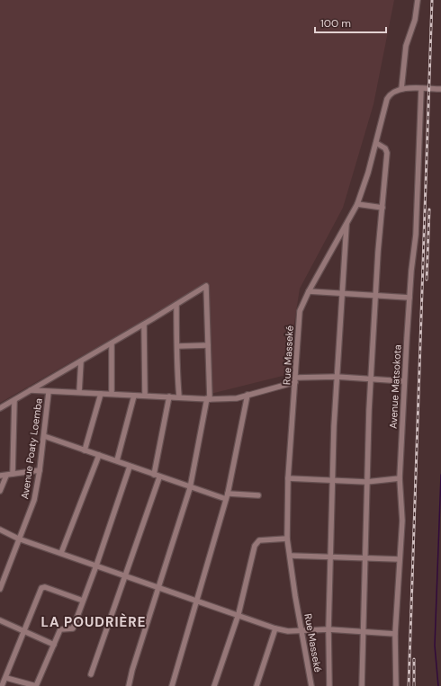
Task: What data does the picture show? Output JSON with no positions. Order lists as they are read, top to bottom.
{
  "streets": {
    "street": ["Rue Masseké", "Avenue Matsokota", "Avenue Poaty Loemba"]
  },
  "districts": ["LA POUDRIÈRE"],
  "scale_bar": "100 m"
}
